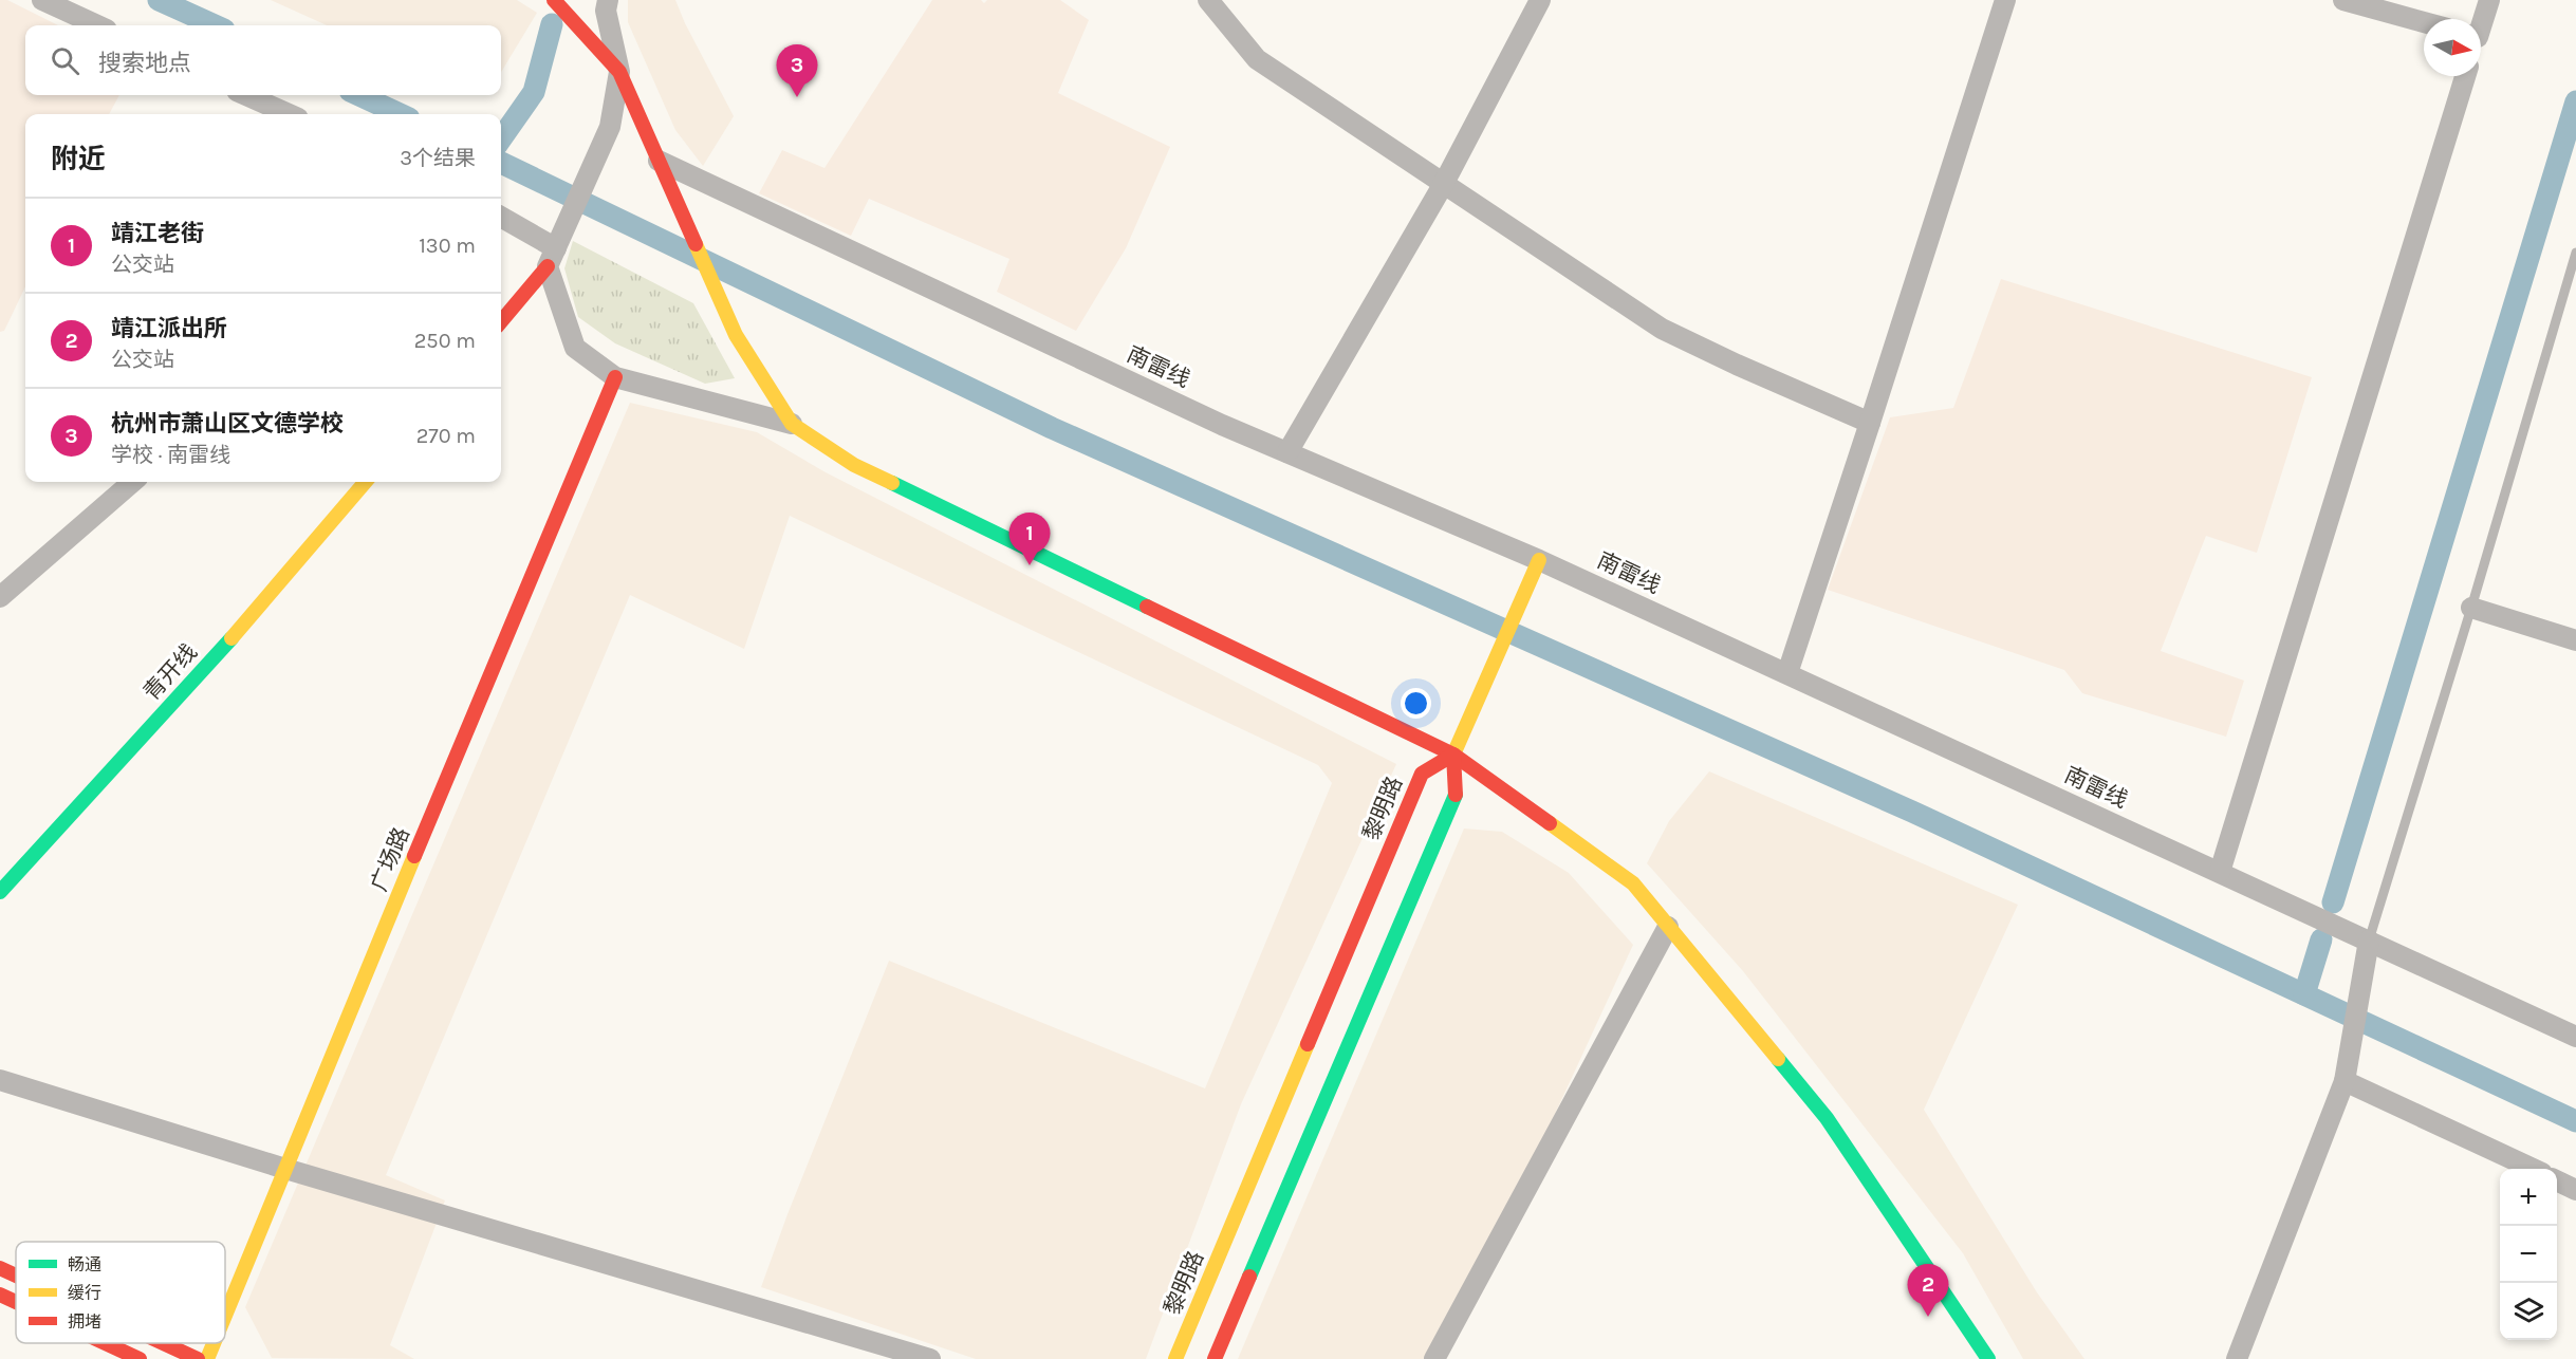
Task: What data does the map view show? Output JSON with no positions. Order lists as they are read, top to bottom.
{
  "streets": {
    "main road": ["青开线", "黎明路", "广场路"],
    "street": ["南雷线"]
  },
  "legend": ["畅通", "缓行", "拥堵"],
  "north": "right",
  "page": {
    "search": "搜索地点",
    "pins": ["3", "1", "2"],
    "heading": ["附近", "3个结果"],
    "list": [
      {
        "mark": "1",
        "name": "靖江老街",
        "note": "公交站",
        "value": "130 m"
      },
      {
        "mark": "2",
        "name": "靖江派出所",
        "note": "公交站",
        "value": "250 m"
      },
      {
        "mark": "3",
        "name": "杭州市萧山区文德学校",
        "note": "学校 · 南雷线",
        "value": "270 m"
      }
    ],
    "map_buttons": ["+", "−"]
  }
}
